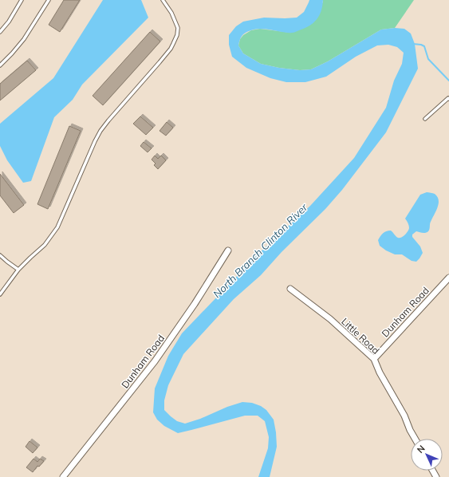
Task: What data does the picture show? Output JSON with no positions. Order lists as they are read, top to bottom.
{
  "streets": {
    "street": ["Dunham Road", "Little Road"]
  },
  "crossings": [
    ["Dunham Road", "Little Road"]
  ],
  "water": ["North Branch Clinton River"],
  "north": "top left"
}
